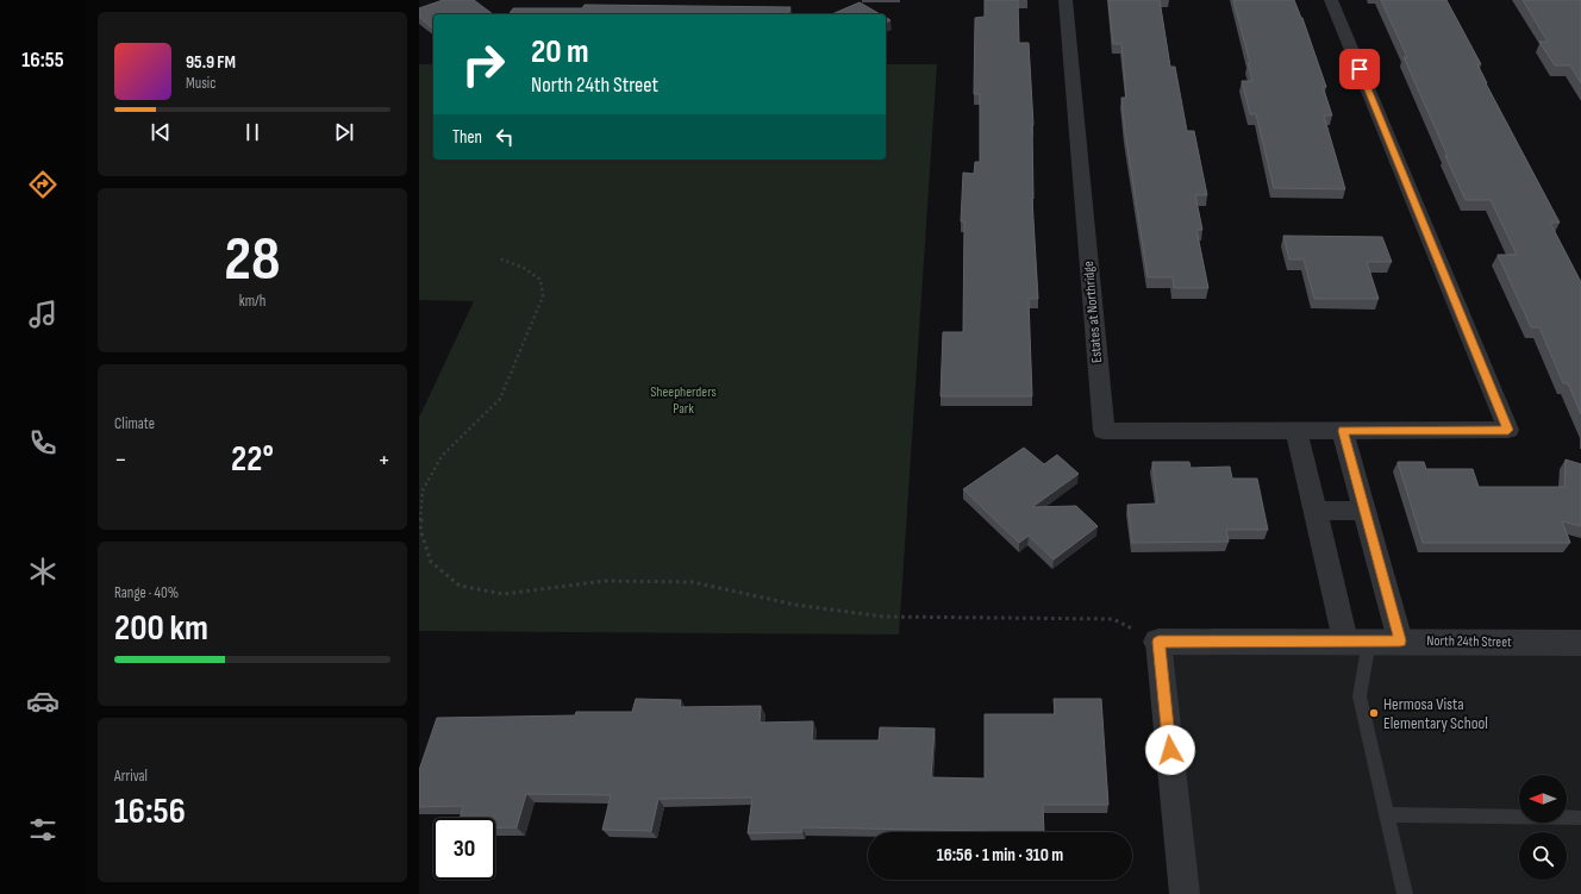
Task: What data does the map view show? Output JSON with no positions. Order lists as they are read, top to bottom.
{
  "streets": {
    "street": ["Estates at Northridge", "North 24th Street"]
  },
  "parks": ["Sheepherders Park"],
  "places": ["Hermosa Vista Elementary School"],
  "north": "left",
  "page": {
    "tabs": "16:55",
    "turn": ["20 m", "North 24th Street"],
    "song": ["95.9 FM", "Music"],
    "then": "Then",
    "tile": [
      ["28", "km/h"],
      "Climate",
      ["Range · 40%", "200 km"],
      ["Arrival", "16:56"]
    ],
    "heat": ["−", "22°", "+"],
    "limit": "30",
    "trip": "16:56 · 1 min · 310 m"
  }
}
